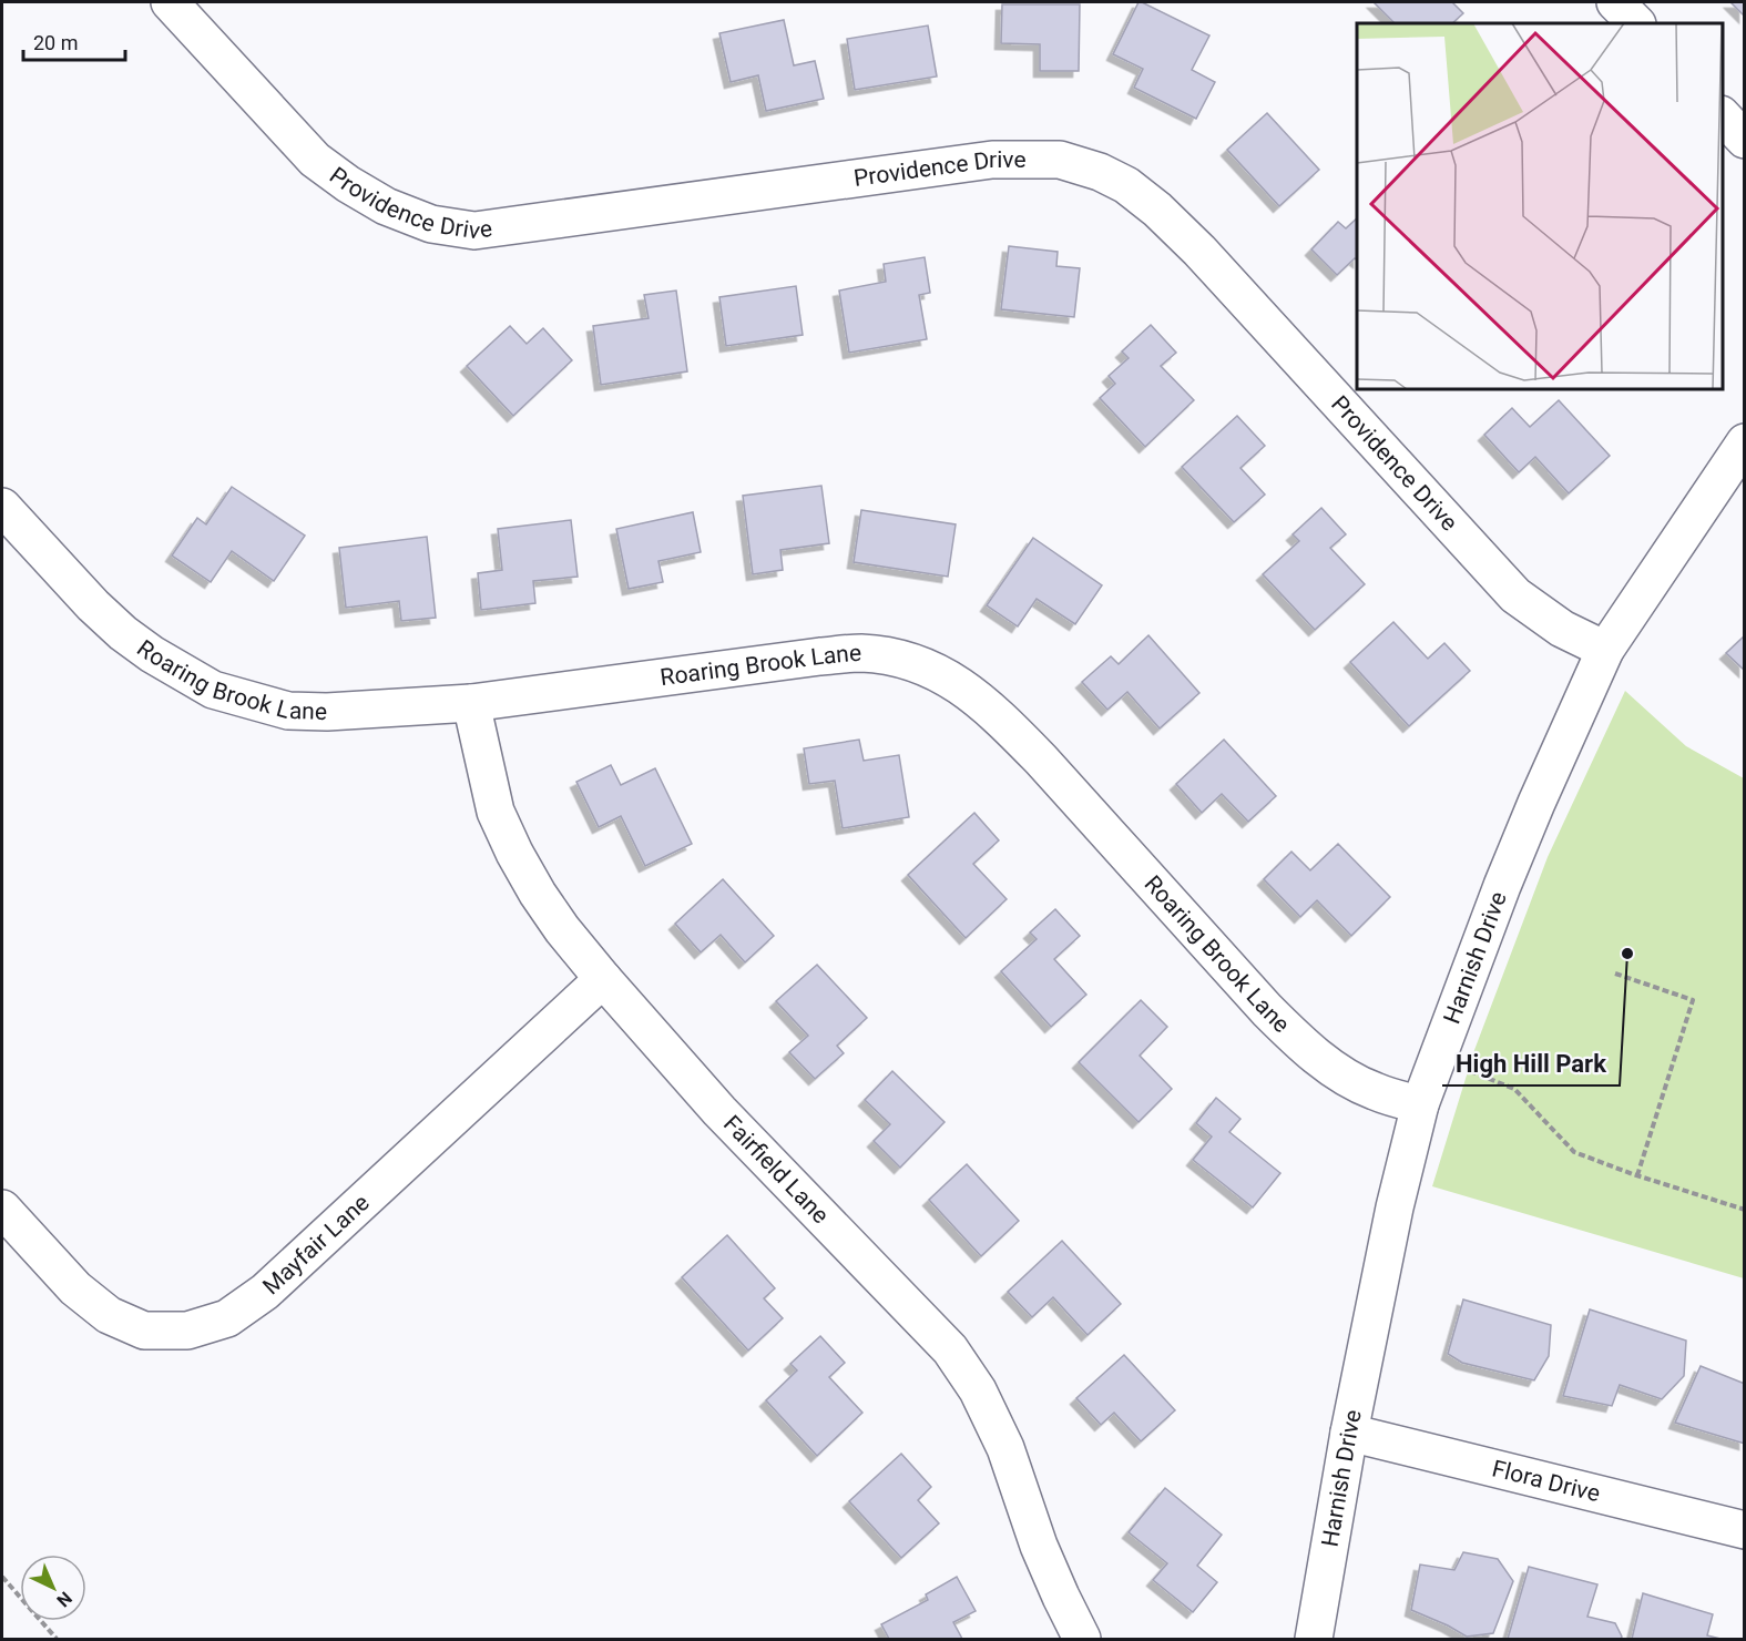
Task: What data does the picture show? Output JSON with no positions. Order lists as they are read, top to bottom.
{
  "streets": {
    "street": [
      "Providence Drive",
      "Roaring Brook Lane",
      "Harnish Drive",
      "Fairfield Lane",
      "Mayfair Lane",
      "Flora Drive"
    ]
  },
  "crossings": [
    ["Providence Drive", "Harnish Drive"],
    ["Roaring Brook Lane", "Harnish Drive"],
    ["Roaring Brook Lane", "Fairfield Lane"],
    ["Harnish Drive", "Flora Drive"],
    ["Fairfield Lane", "Mayfair Lane"]
  ],
  "places": ["High Hill Park"],
  "scale_bar": "20 m",
  "north": "bottom right"
}
